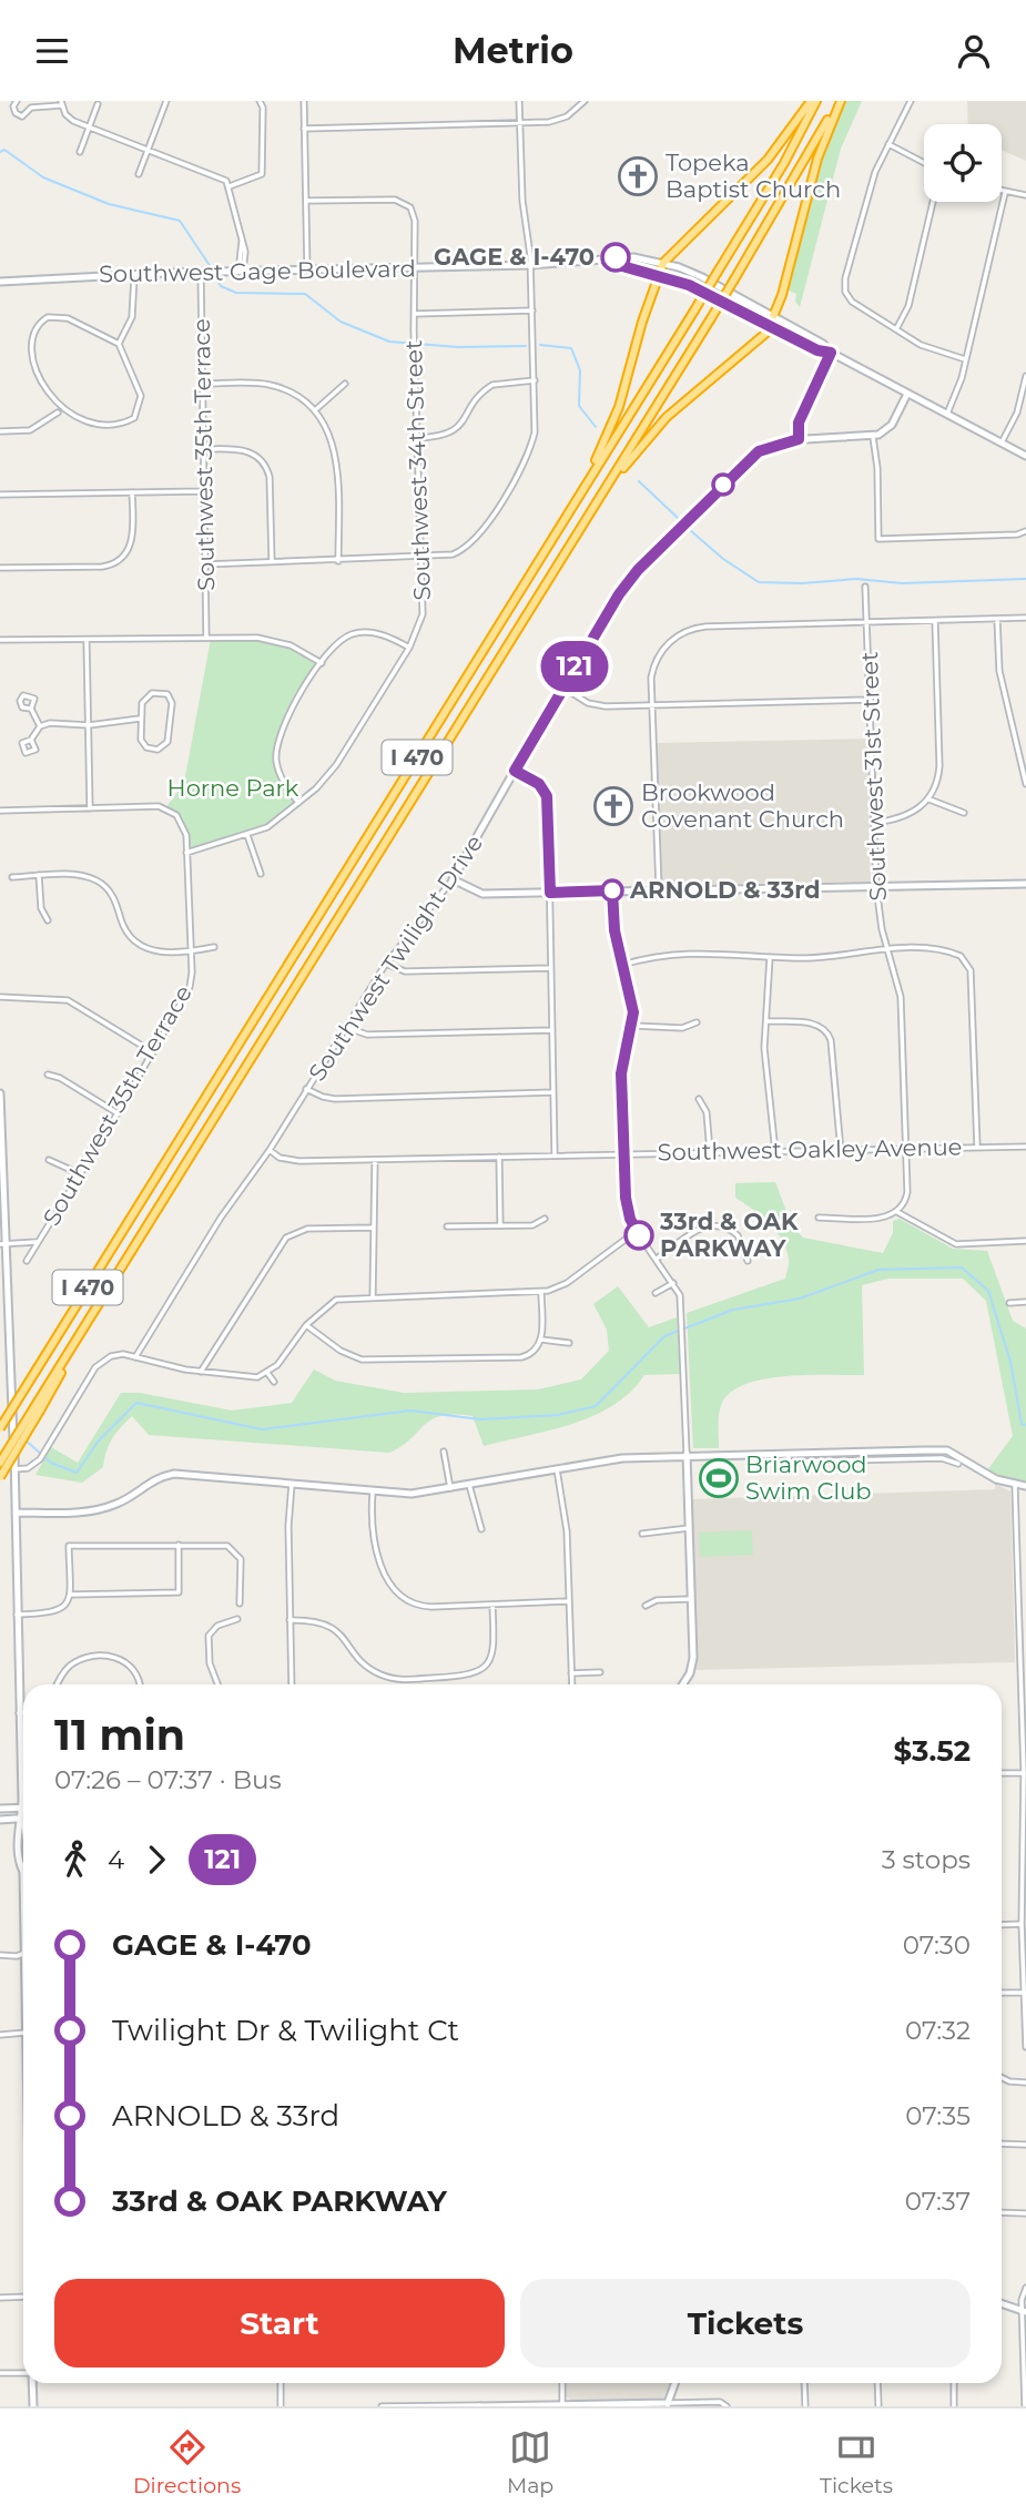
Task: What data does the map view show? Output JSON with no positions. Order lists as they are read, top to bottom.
{
  "streets": {
    "highway": ["I 470"],
    "street": [
      "Southwest Gage Boulevard",
      "Southwest 35th Terrace",
      "Southwest 34th Street",
      "Southwest 31st Street",
      "Southwest Twilight Drive",
      "Southwest Oakley Avenue"
    ]
  },
  "crossings": [
    ["Southwest Gage Boulevard", "Southwest 35th Terrace"],
    ["Southwest Gage Boulevard", "Southwest 34th Street"],
    ["Southwest 35th Terrace", "Southwest 34th Street"],
    ["Southwest 31st Street", "Southwest Oakley Avenue"],
    ["Southwest Twilight Drive", "Southwest Oakley Avenue"]
  ],
  "parks": ["Horne Park"],
  "places": {
    "church": ["Topeka Baptist Church", "Brookwood Covenant Church"],
    "other": ["GAGE & I-470", "ARNOLD & 33rd", "33rd & OAK PARKWAY"],
    "sports": ["Briarwood Swim Club"]
  },
  "lines": ["bus line 121"],
  "page": {
    "header": "Metrio",
    "on_map": "121",
    "heading": ["11 min", "07:26 – 07:37 · Bus", "$3.52"],
    "legs": ["4", "121", "3 stops"],
    "list": [
      {
        "name": "GAGE & I-470",
        "value": "07:30"
      },
      {
        "name": "Twilight Dr & Twilight Ct",
        "value": "07:32"
      },
      {
        "name": "ARNOLD & 33rd",
        "value": "07:35"
      },
      {
        "name": "33rd & OAK PARKWAY",
        "value": "07:37"
      }
    ],
    "buttons": ["Start", "Tickets"],
    "tabs": ["Directions", "Map", "Tickets"]
  }
}
